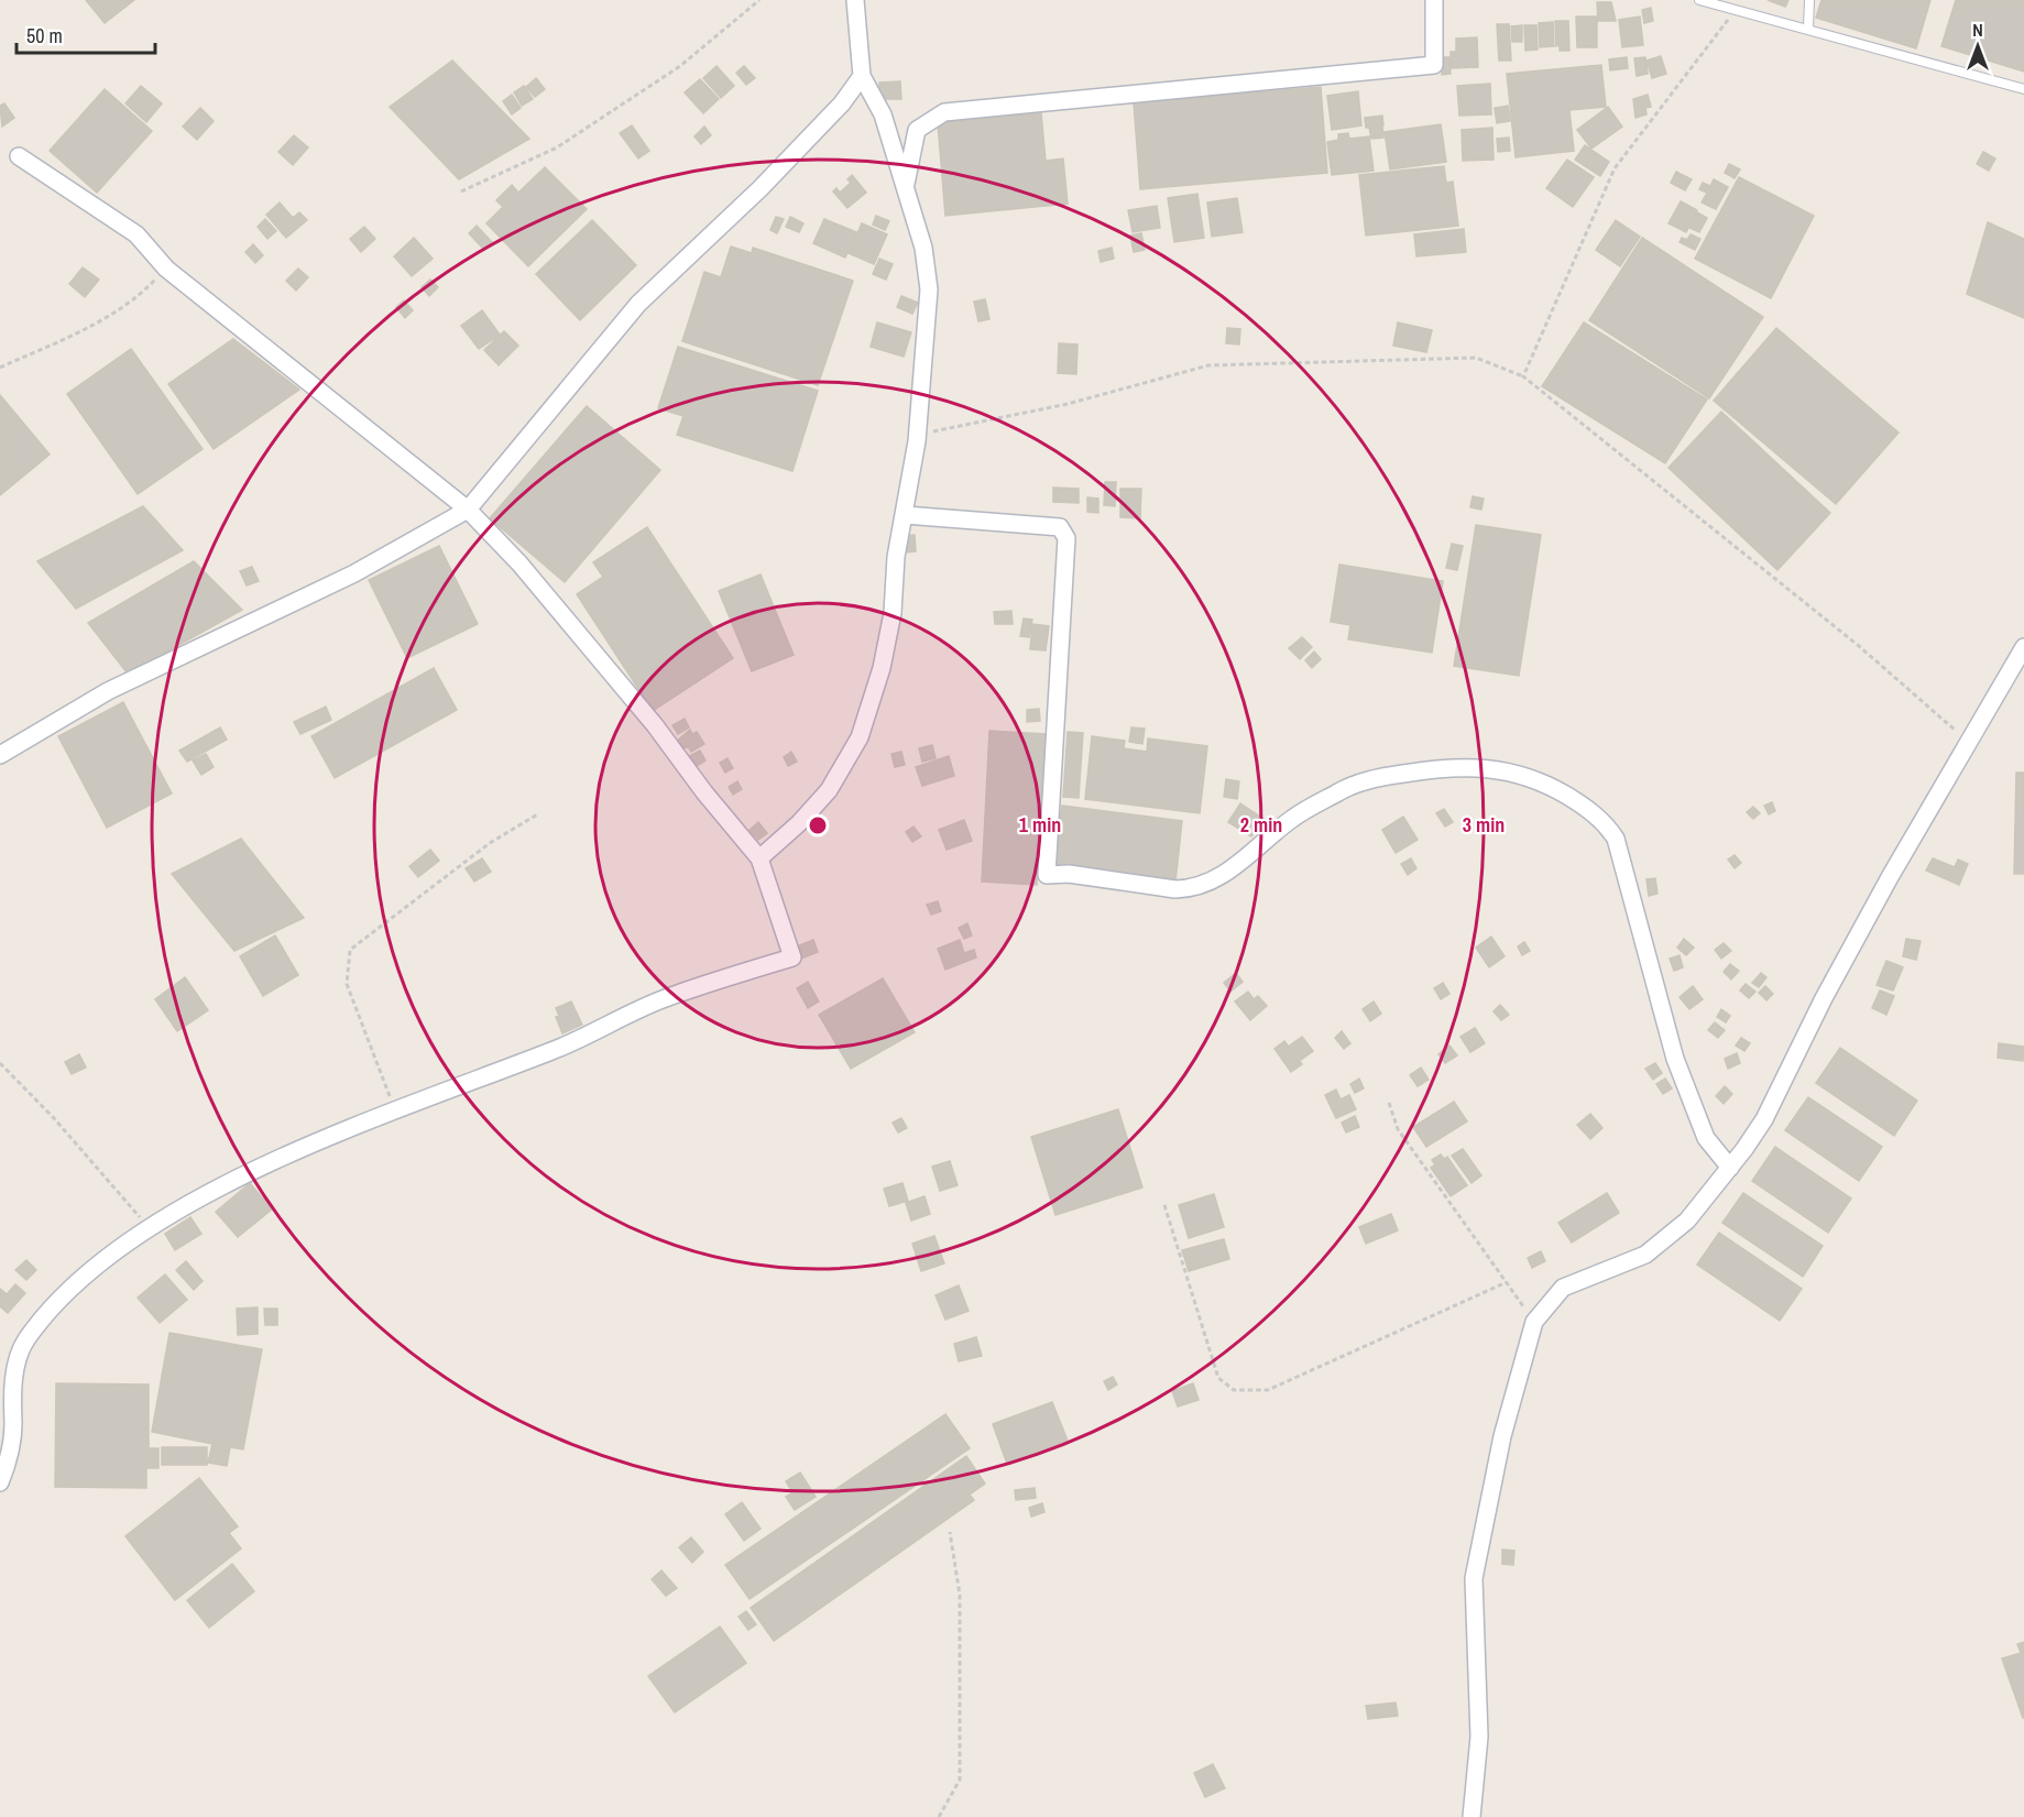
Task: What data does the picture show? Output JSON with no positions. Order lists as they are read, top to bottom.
{
  "scale_bar": "50 m",
  "north": "top",
  "rings": ["1 min", "2 min", "3 min"]
}
